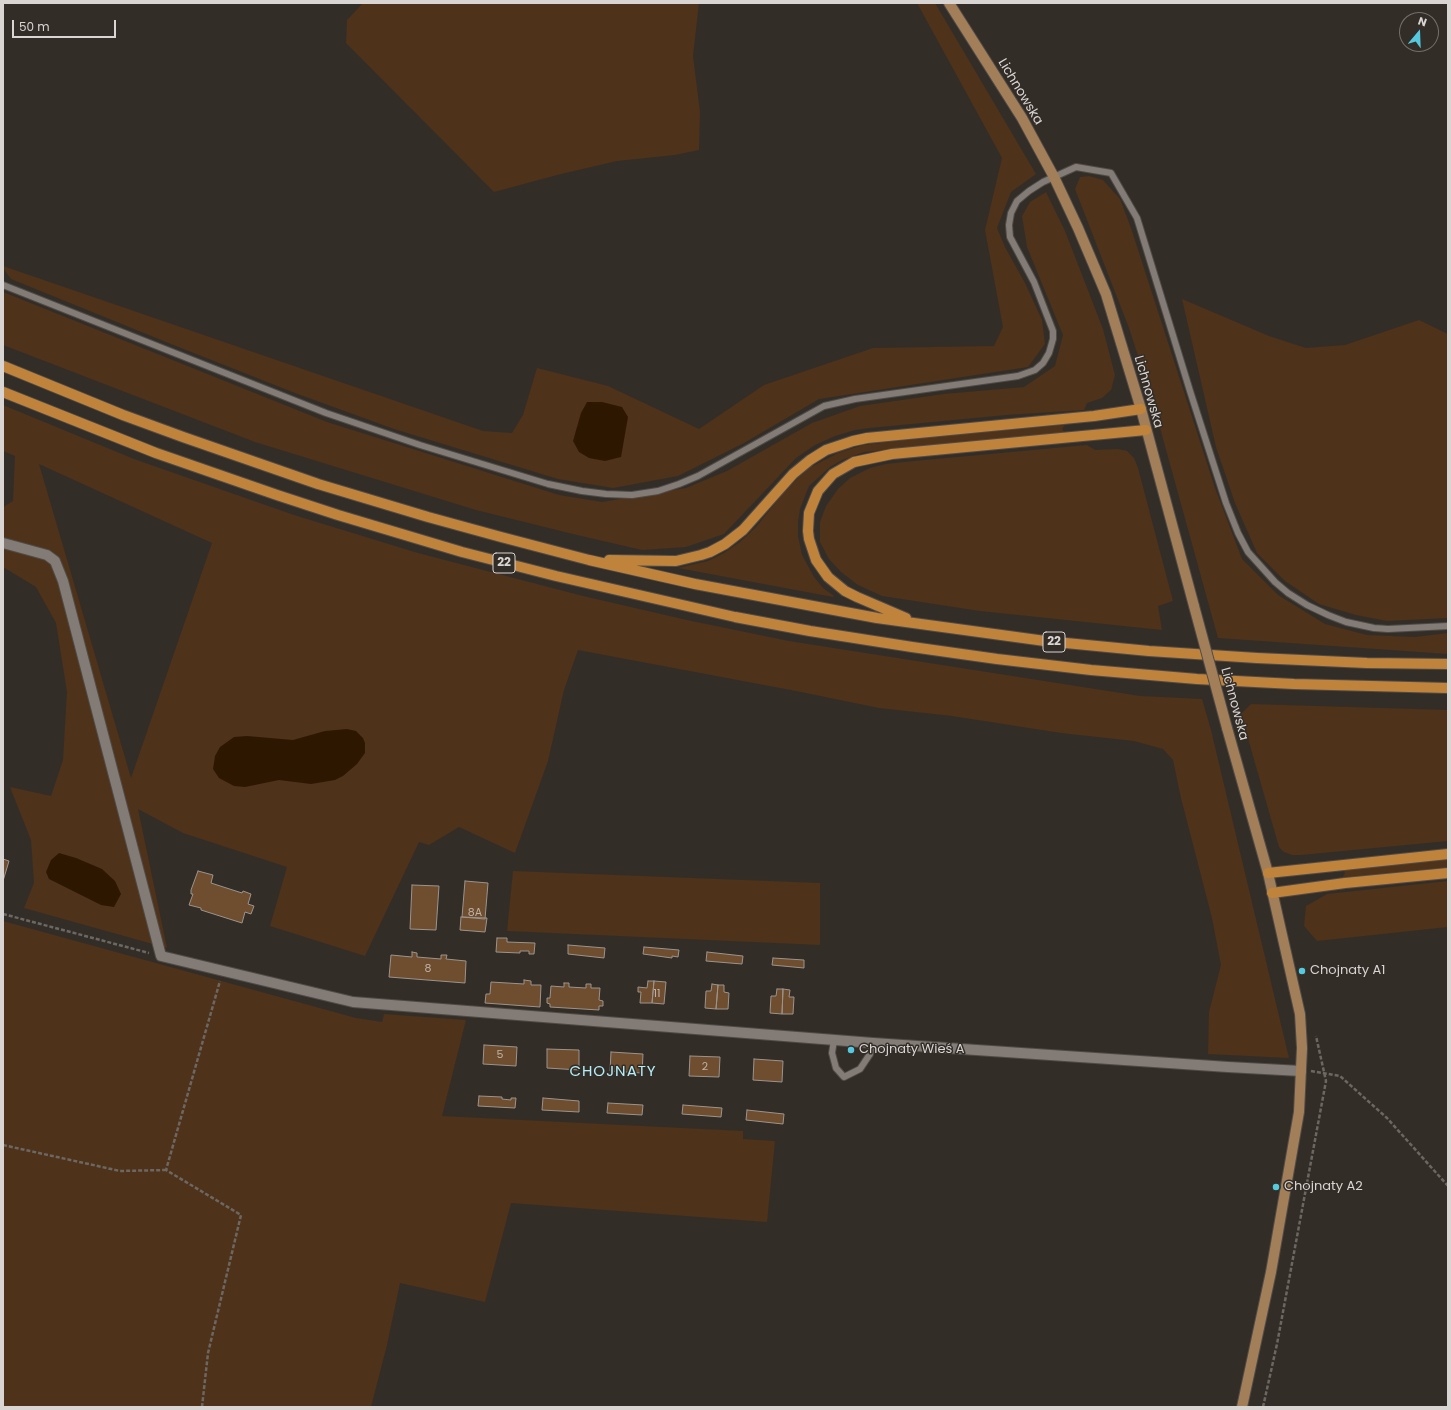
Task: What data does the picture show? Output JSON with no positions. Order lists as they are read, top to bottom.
{
  "streets": {
    "main road": ["22"],
    "street": ["Lichnowska"]
  },
  "crossings": [
    ["Lichnowska", "22"]
  ],
  "districts": ["CHOJNATY"],
  "places": ["Chojnaty A1", "Chojnaty Wieś A", "Chojnaty A2"],
  "house_numbers": [
    "8A",
    "8",
    "11",
    "5",
    "2"
  ],
  "scale_bar": "50 m",
  "north": "top"
}
